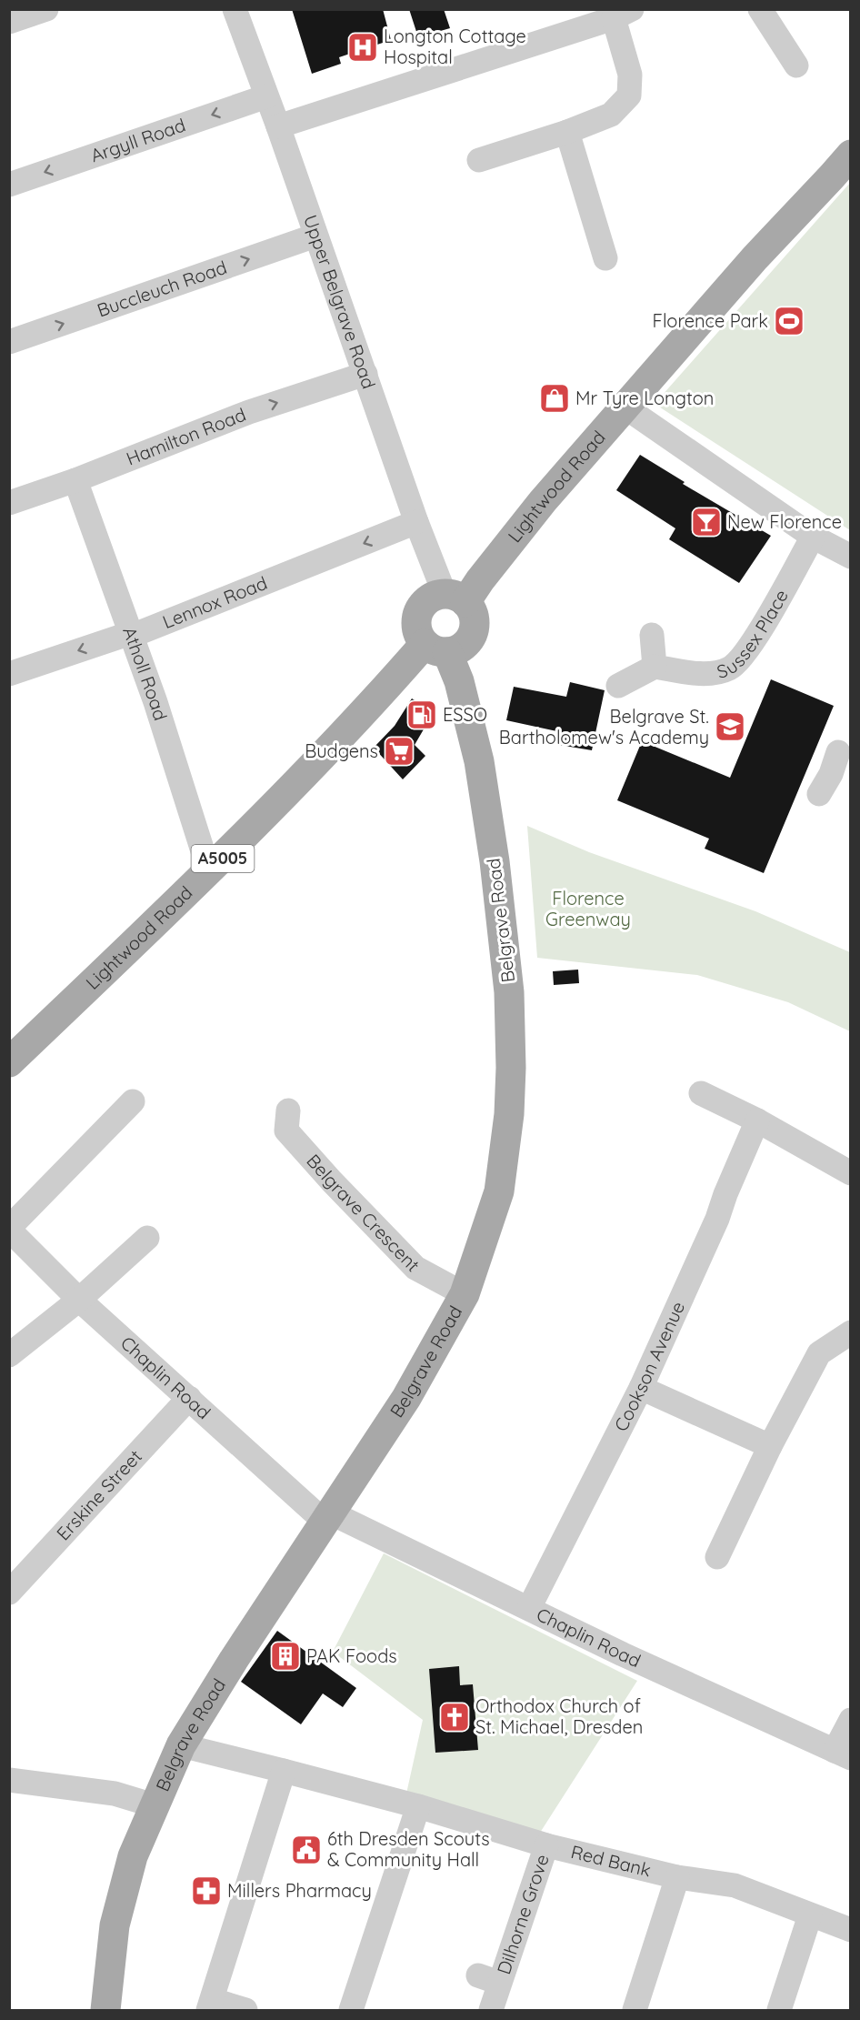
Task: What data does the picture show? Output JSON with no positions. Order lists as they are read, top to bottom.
{
  "streets": {
    "main road": ["Lightwood Road", "A5005", "Belgrave Road"],
    "street": [
      "Argyll Road",
      "Buccleuch Road",
      "Upper Belgrave Road",
      "Hamilton Road",
      "Lennox Road",
      "Sussex Place",
      "Atholl Road",
      "Belgrave Crescent",
      "Cookson Avenue",
      "Chaplin Road",
      "Erskine Street",
      "Red Bank",
      "Dilhorne Grove"
    ]
  },
  "crossings": [
    ["Argyll Road", "Upper Belgrave Road"],
    ["Buccleuch Road", "Upper Belgrave Road"],
    ["Upper Belgrave Road", "Hamilton Road"],
    ["Upper Belgrave Road", "Lightwood Road"],
    ["Upper Belgrave Road", "Lennox Road"],
    ["Upper Belgrave Road", "A5005"],
    ["Upper Belgrave Road", "Belgrave Road"],
    ["Hamilton Road", "Atholl Road"],
    ["Lightwood Road", "Atholl Road"],
    ["Lightwood Road", "A5005"],
    ["Lightwood Road", "Belgrave Road"],
    ["Lennox Road", "Atholl Road"],
    ["A5005", "Belgrave Road"],
    ["Belgrave Road", "Belgrave Crescent"],
    ["Belgrave Road", "Chaplin Road"],
    ["Belgrave Road", "Red Bank"],
    ["Cookson Avenue", "Chaplin Road"],
    ["Chaplin Road", "Erskine Street"],
    ["Red Bank", "Dilhorne Grove"]
  ],
  "one_way": [
    "Argyll Road",
    "Buccleuch Road",
    "Hamilton Road",
    "Lennox Road"
  ],
  "parks": ["Florence Greenway"],
  "places": {
    "hospital": ["Longton Cottage Hospital"],
    "sports": ["Florence Park"],
    "shop": ["Mr Tyre Longton"],
    "bar": ["New Florence"],
    "fuel station": ["ESSO"],
    "school or university": ["Belgrave St. Bartholomew's Academy"],
    "supermarket": ["Budgens"],
    "building": ["PAK Foods"],
    "church": ["Orthodox Church of St. Michael, Dresden"],
    "public building": ["6th Dresden Scouts & Community Hall"],
    "pharmacy": ["Millers Pharmacy"]
  }
}
